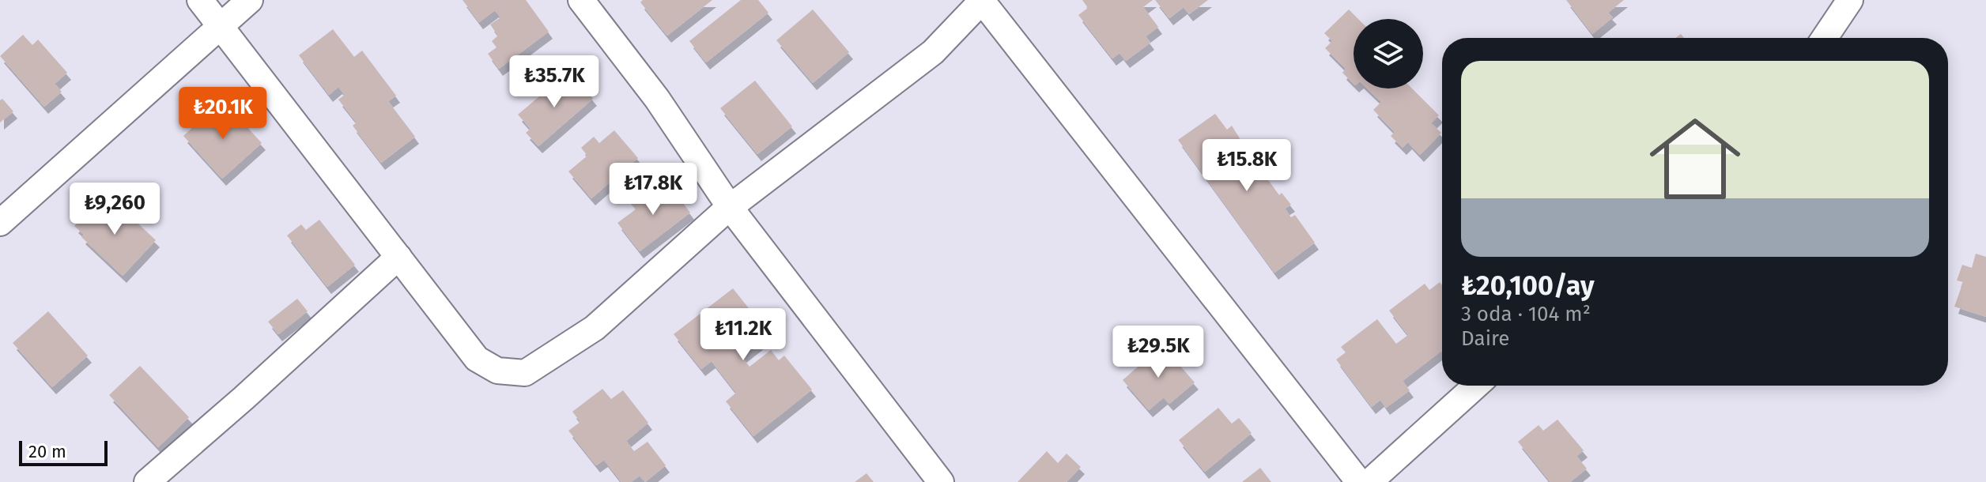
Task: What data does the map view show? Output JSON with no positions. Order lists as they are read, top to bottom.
{
  "scale_bar": "20 m",
  "page": {
    "list": [
      {
        "name": "₺20,100/ay",
        "note": "3 oda · 104 m² · Daire"
      }
    ],
    "price": [
      "₺35.7K",
      "₺20.1K",
      "₺15.8K",
      "₺17.8K",
      "₺9,260",
      "₺11.2K",
      "₺29.5K"
    ],
    "scale": "20 m"
  }
}
